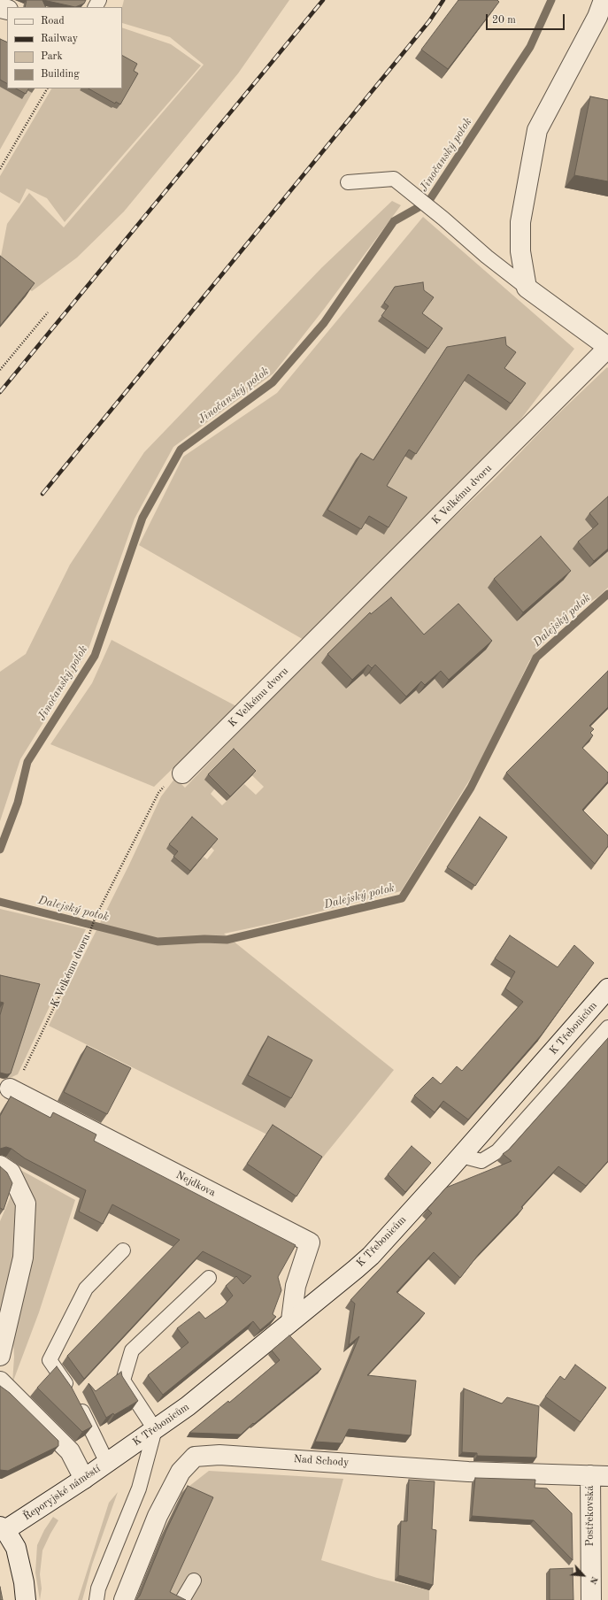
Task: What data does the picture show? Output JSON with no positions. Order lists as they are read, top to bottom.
{
  "streets": {
    "street": [
      "K Velkému dvoru",
      "K Třebonicům",
      "Nejdkova",
      "Nad Schody",
      "Řeporyjské náměstí",
      "Postřekovská"
    ]
  },
  "crossings": [
    ["K Velkému dvoru", "Nejdkova"],
    ["K Třebonicům", "Nejdkova"],
    ["K Třebonicům", "Řeporyjské náměstí"],
    ["Nad Schody", "Postřekovská"]
  ],
  "water": ["Jinočanský potok", "Dalejský potok"],
  "legend": [
    "Road",
    "Railway",
    "Park",
    "Building"
  ],
  "scale_bar": "20 m",
  "north": "bottom right"
}
